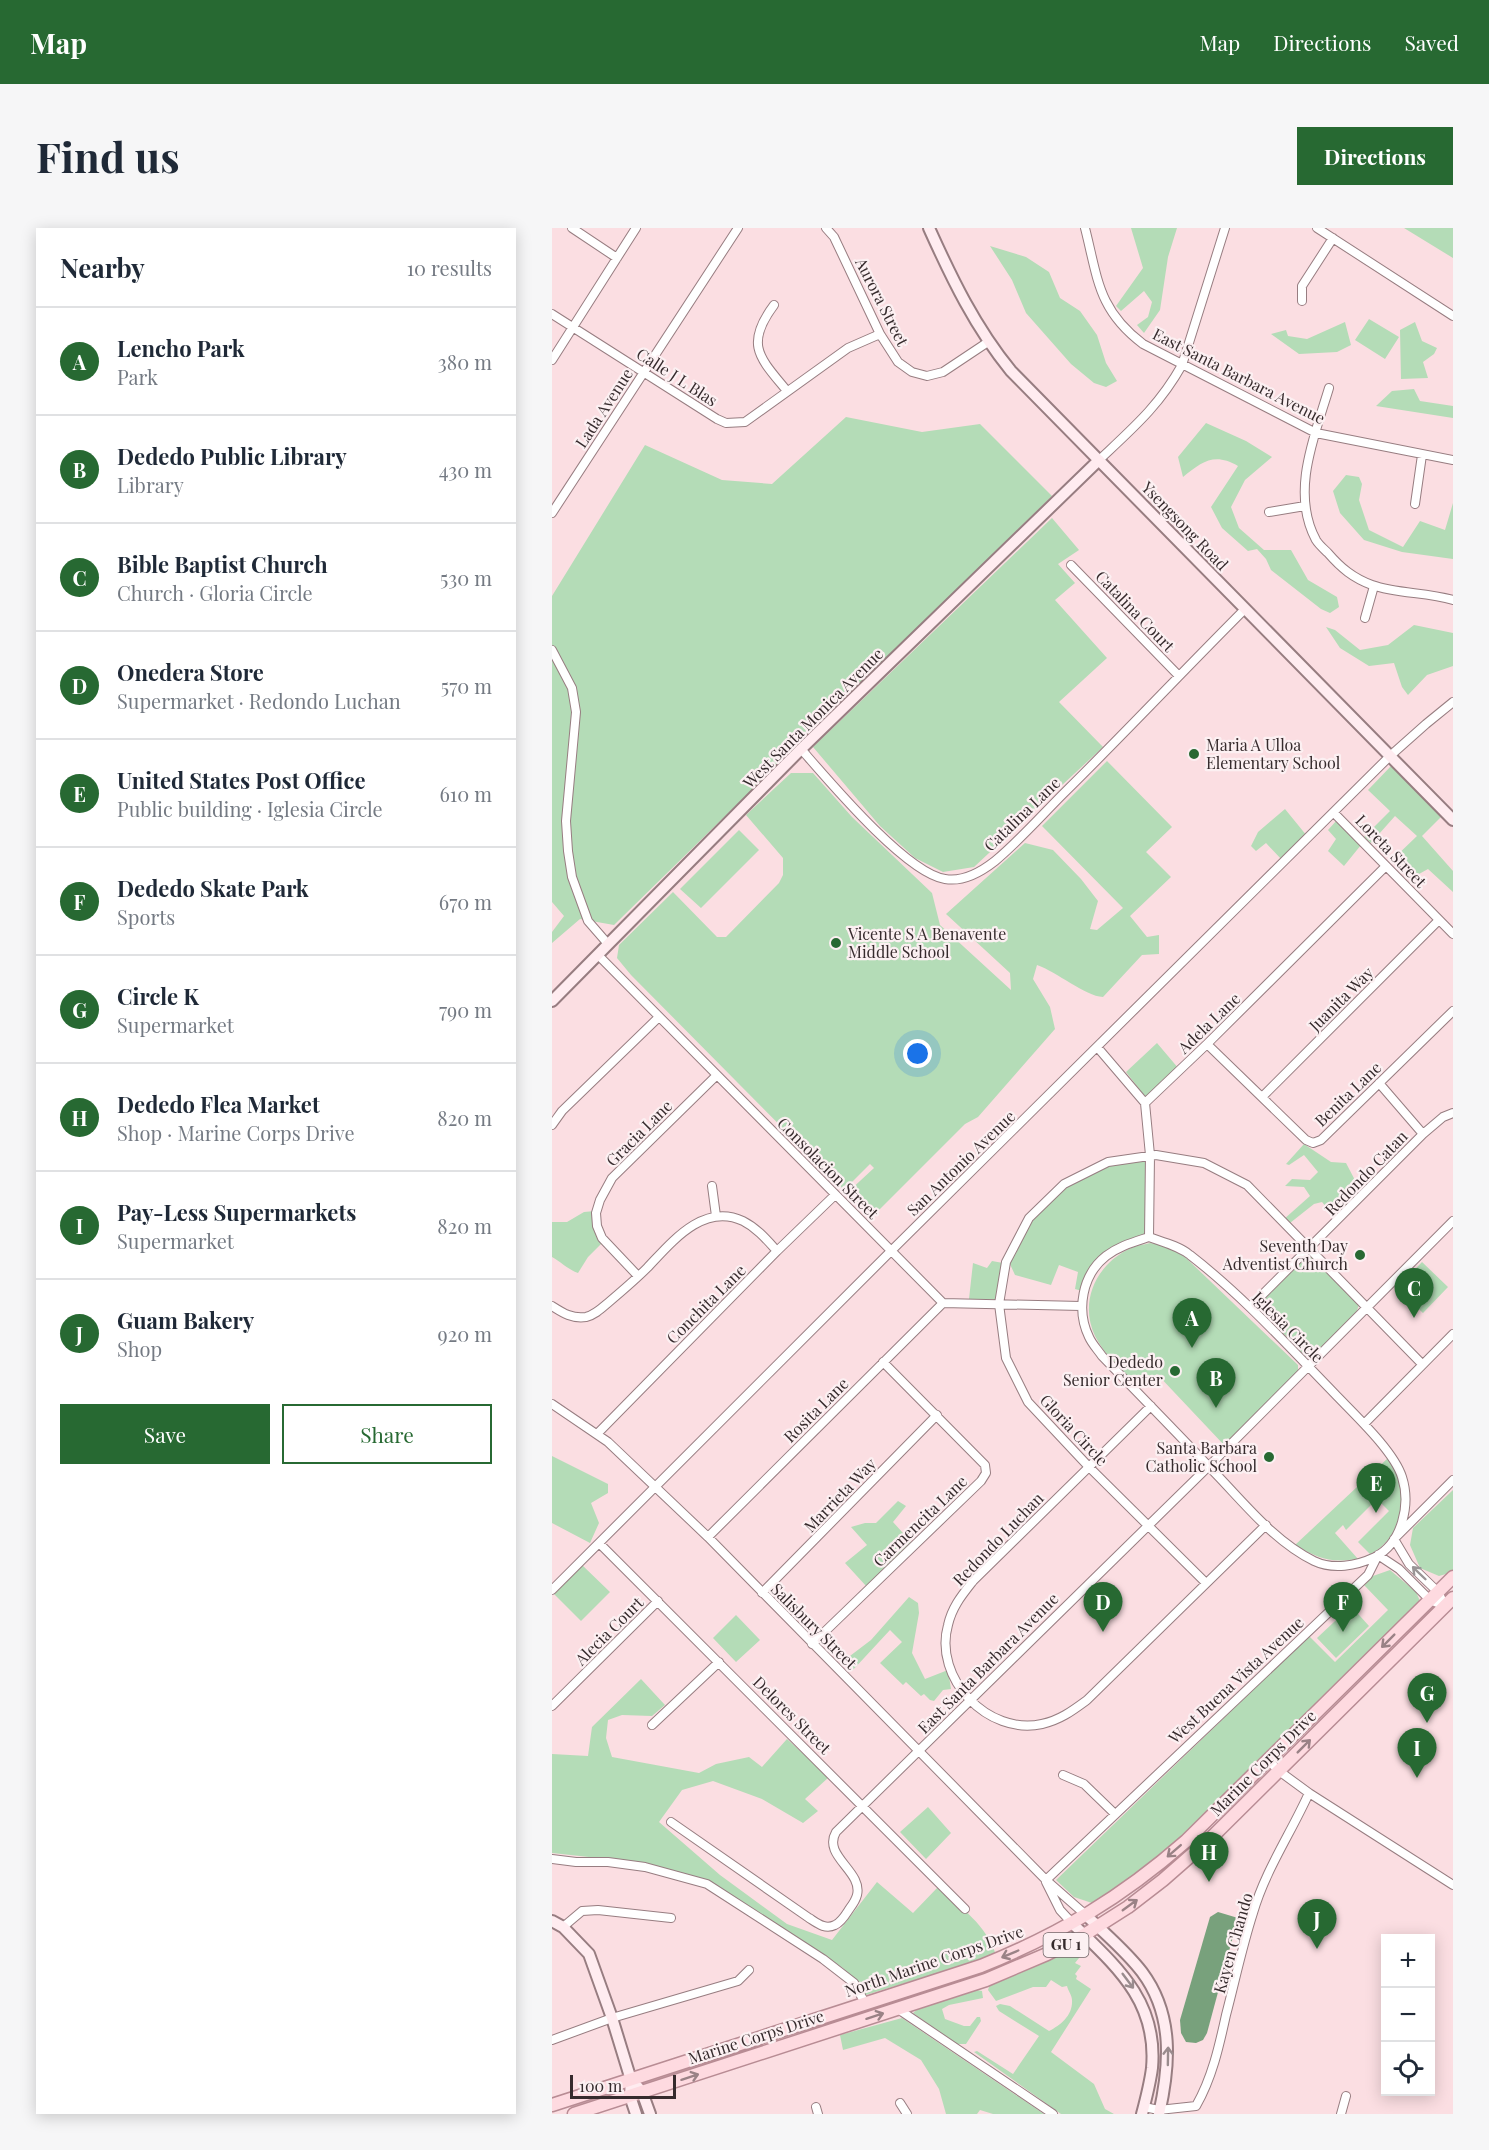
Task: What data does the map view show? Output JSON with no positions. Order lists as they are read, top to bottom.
{
  "streets": {
    "main road": [
      "Ysengsong Road",
      "West Santa Monica Avenue",
      "Marine Corps Drive",
      "GU 1",
      "North Marine Corps Drive"
    ],
    "street": [
      "Aurora Street",
      "East Santa Barbara Avenue",
      "Calle J L Blas",
      "Lada Avenue",
      "Catalina Court",
      "Catalina Lane",
      "Loreta Street",
      "Juanita Way",
      "Adela Lane",
      "Benita Lane",
      "Gracia Lane",
      "San Antonio Avenue",
      "Consolacion Street",
      "Redondo Catan",
      "Conchita Lane",
      "Iglesia Circle",
      "Rosita Lane",
      "Gloria Circle",
      "Marrieta Way",
      "Carmencita Lane",
      "Redondo Luchan",
      "Salisbury Street",
      "Alecia Court",
      "West Buena Vista Avenue",
      "Delores Street",
      "Kayen Chando"
    ]
  },
  "crossings": [
    ["Aurora Street", "Calle J L Blas"],
    ["Aurora Street", "Ysengsong Road"],
    ["East Santa Barbara Avenue", "Iglesia Circle"],
    ["East Santa Barbara Avenue", "Gloria Circle"],
    ["East Santa Barbara Avenue", "Redondo Luchan"],
    ["East Santa Barbara Avenue", "Salisbury Street"],
    ["East Santa Barbara Avenue", "Delores Street"],
    ["Calle J L Blas", "Lada Avenue"],
    ["Ysengsong Road", "West Santa Monica Avenue"],
    ["Ysengsong Road", "Catalina Lane"],
    ["Ysengsong Road", "San Antonio Avenue"],
    ["Catalina Court", "Catalina Lane"],
    ["West Santa Monica Avenue", "Catalina Lane"],
    ["West Santa Monica Avenue", "Consolacion Street"],
    ["Loreta Street", "Juanita Way"],
    ["Loreta Street", "Adela Lane"],
    ["Loreta Street", "San Antonio Avenue"],
    ["Juanita Way", "Benita Lane"],
    ["Adela Lane", "Benita Lane"],
    ["Gracia Lane", "Consolacion Street"],
    ["San Antonio Avenue", "Consolacion Street"],
    ["San Antonio Avenue", "Salisbury Street"],
    ["San Antonio Avenue", "Delores Street"],
    ["Consolacion Street", "Conchita Lane"],
    ["Consolacion Street", "Rosita Lane"],
    ["Redondo Catan", "Iglesia Circle"],
    ["Redondo Catan", "Gloria Circle"],
    ["Conchita Lane", "Salisbury Street"],
    ["Iglesia Circle", "Redondo Luchan"],
    ["Iglesia Circle", "West Buena Vista Avenue"],
    ["Rosita Lane", "Carmencita Lane"],
    ["Rosita Lane", "Salisbury Street"],
    ["Gloria Circle", "Redondo Luchan"],
    ["Marrieta Way", "Carmencita Lane"],
    ["Marrieta Way", "Salisbury Street"],
    ["Carmencita Lane", "Salisbury Street"],
    ["Salisbury Street", "West Buena Vista Avenue"],
    ["Salisbury Street", "North Marine Corps Drive"],
    ["Alecia Court", "Delores Street"]
  ],
  "one_way": ["Marine Corps Drive", "North Marine Corps Drive"],
  "places": [
    "Maria A Ulloa Elementary School",
    "Vicente S A Benavente Middle School",
    "Seventh Day Adventist Church",
    "Dededo Senior Center",
    "Santa Barbara Catholic School"
  ],
  "scale_bar": "100 m",
  "page": {
    "header": "Map",
    "nav": ["Map", "Directions", "Saved"],
    "buttons": [
      "Directions",
      ["Save", "Share"]
    ],
    "title": "Find us",
    "heading": ["Nearby", "10 results"],
    "list": [
      {
        "mark": "A",
        "name": "Lencho Park",
        "note": "Park",
        "value": "380 m"
      },
      {
        "mark": "B",
        "name": "Dededo Public Library",
        "note": "Library",
        "value": "430 m"
      },
      {
        "mark": "C",
        "name": "Bible Baptist Church",
        "note": "Church · Gloria Circle",
        "value": "530 m"
      },
      {
        "mark": "D",
        "name": "Onedera Store",
        "note": "Supermarket · Redondo Luchan",
        "value": "570 m"
      },
      {
        "mark": "E",
        "name": "United States Post Office",
        "note": "Public building · Iglesia Circle",
        "value": "610 m"
      },
      {
        "mark": "F",
        "name": "Dededo Skate Park",
        "note": "Sports",
        "value": "670 m"
      },
      {
        "mark": "G",
        "name": "Circle K",
        "note": "Supermarket",
        "value": "790 m"
      },
      {
        "mark": "H",
        "name": "Dededo Flea Market",
        "note": "Shop · Marine Corps Drive",
        "value": "820 m"
      },
      {
        "mark": "I",
        "name": "Pay-Less Supermarkets",
        "note": "Supermarket",
        "value": "820 m"
      },
      {
        "mark": "J",
        "name": "Guam Bakery",
        "note": "Shop",
        "value": "920 m"
      }
    ],
    "pins": [
      "C",
      "A",
      "B",
      "E",
      "D",
      "F",
      "G",
      "I",
      "H",
      "J"
    ],
    "map_buttons": ["+", "−"],
    "scale": "100 m"
  }
}
